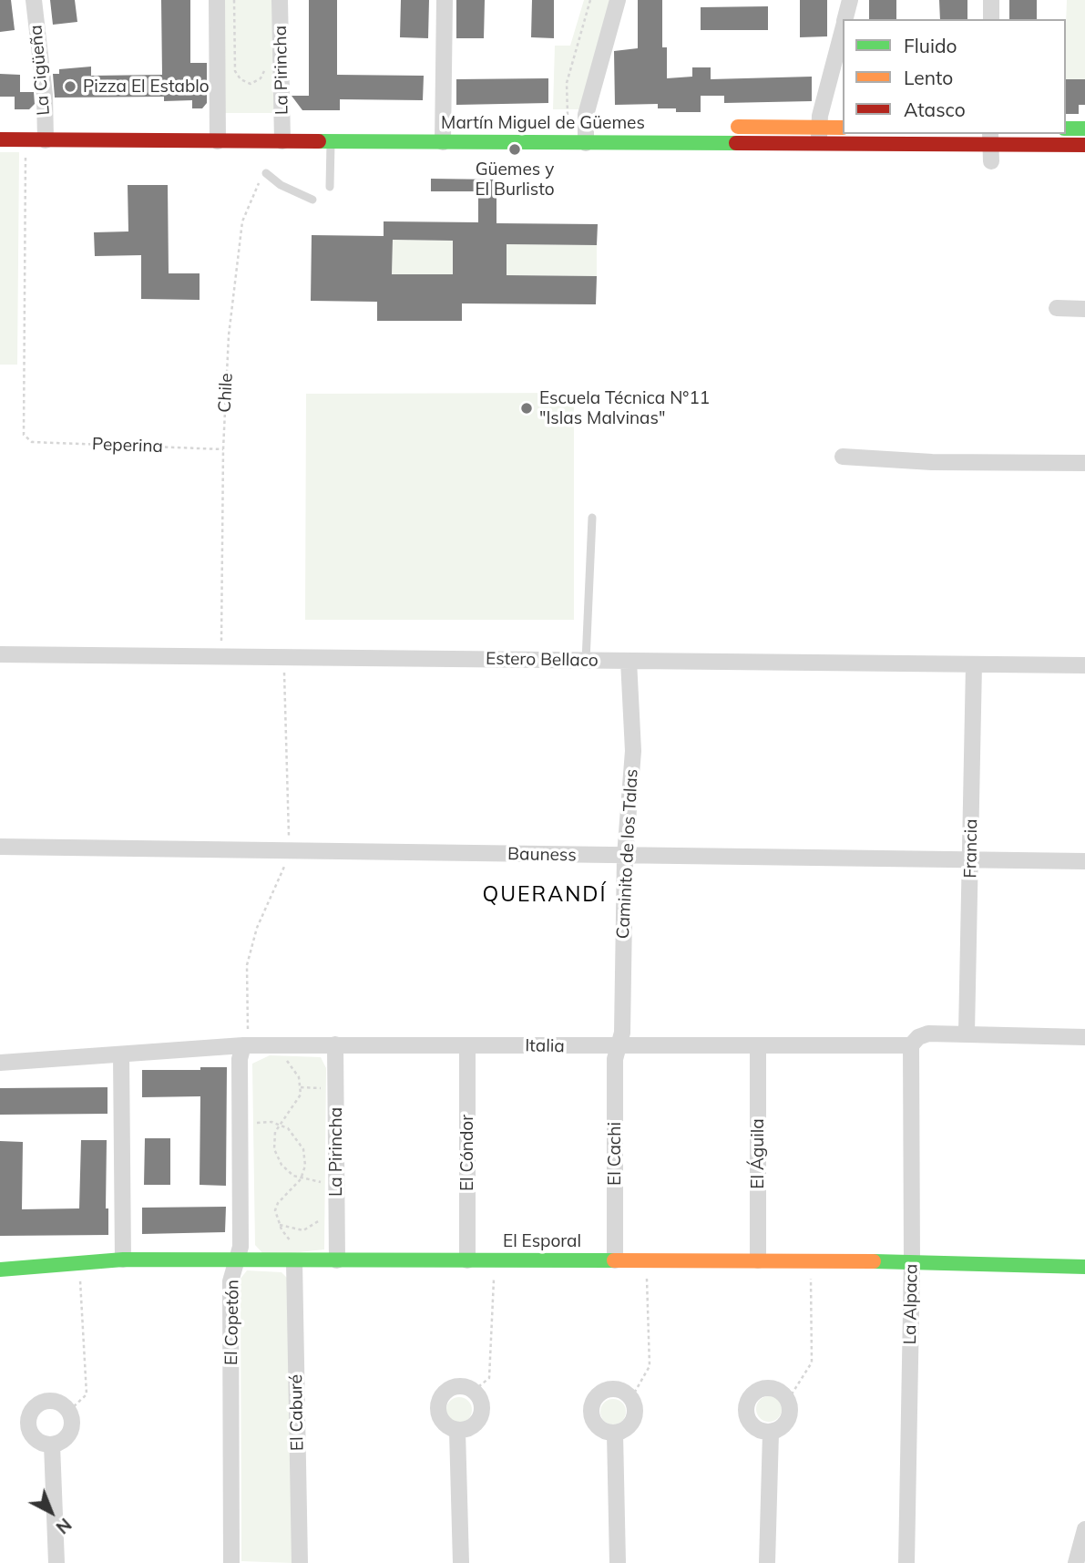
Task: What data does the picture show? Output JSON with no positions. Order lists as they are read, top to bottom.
{
  "streets": {
    "main road": ["Martín Miguel de Güemes", "El Esporal"],
    "street": [
      "La Cigüeña",
      "La Pirincha",
      "Estero Bellaco",
      "Francia",
      "Caminito de los Talas",
      "Bauness",
      "Italia",
      "El Cóndor",
      "El Cachi",
      "El Águila",
      "La Alpaca",
      "El Copetón",
      "El Caburé"
    ],
    "path": ["Chile", "Peperina"]
  },
  "crossings": [
    ["La Cigüeña", "Martín Miguel de Güemes"],
    ["La Pirincha", "Martín Miguel de Güemes"],
    ["La Pirincha", "Italia"],
    ["La Pirincha", "El Esporal"],
    ["Chile", "Peperina"],
    ["Chile", "Estero Bellaco"],
    ["Estero Bellaco", "Francia"],
    ["Estero Bellaco", "Caminito de los Talas"],
    ["Francia", "Bauness"],
    ["Francia", "Italia"],
    ["Caminito de los Talas", "Bauness"],
    ["Caminito de los Talas", "Italia"],
    ["Caminito de los Talas", "El Cachi"],
    ["Italia", "El Cóndor"],
    ["Italia", "El Cachi"],
    ["Italia", "El Águila"],
    ["Italia", "La Alpaca"],
    ["Italia", "El Copetón"],
    ["El Cóndor", "El Esporal"],
    ["El Cachi", "El Esporal"],
    ["El Águila", "El Esporal"],
    ["El Esporal", "La Alpaca"],
    ["El Esporal", "El Copetón"],
    ["El Esporal", "El Caburé"]
  ],
  "districts": ["QUERANDÍ"],
  "places": ["Pizza El Establo", "Güemes y El Burlisto", "Escuela Técnica N°11 \"Islas Malvinas\""],
  "legend": ["Fluido", "Lento", "Atasco"],
  "north": "bottom right"
}
